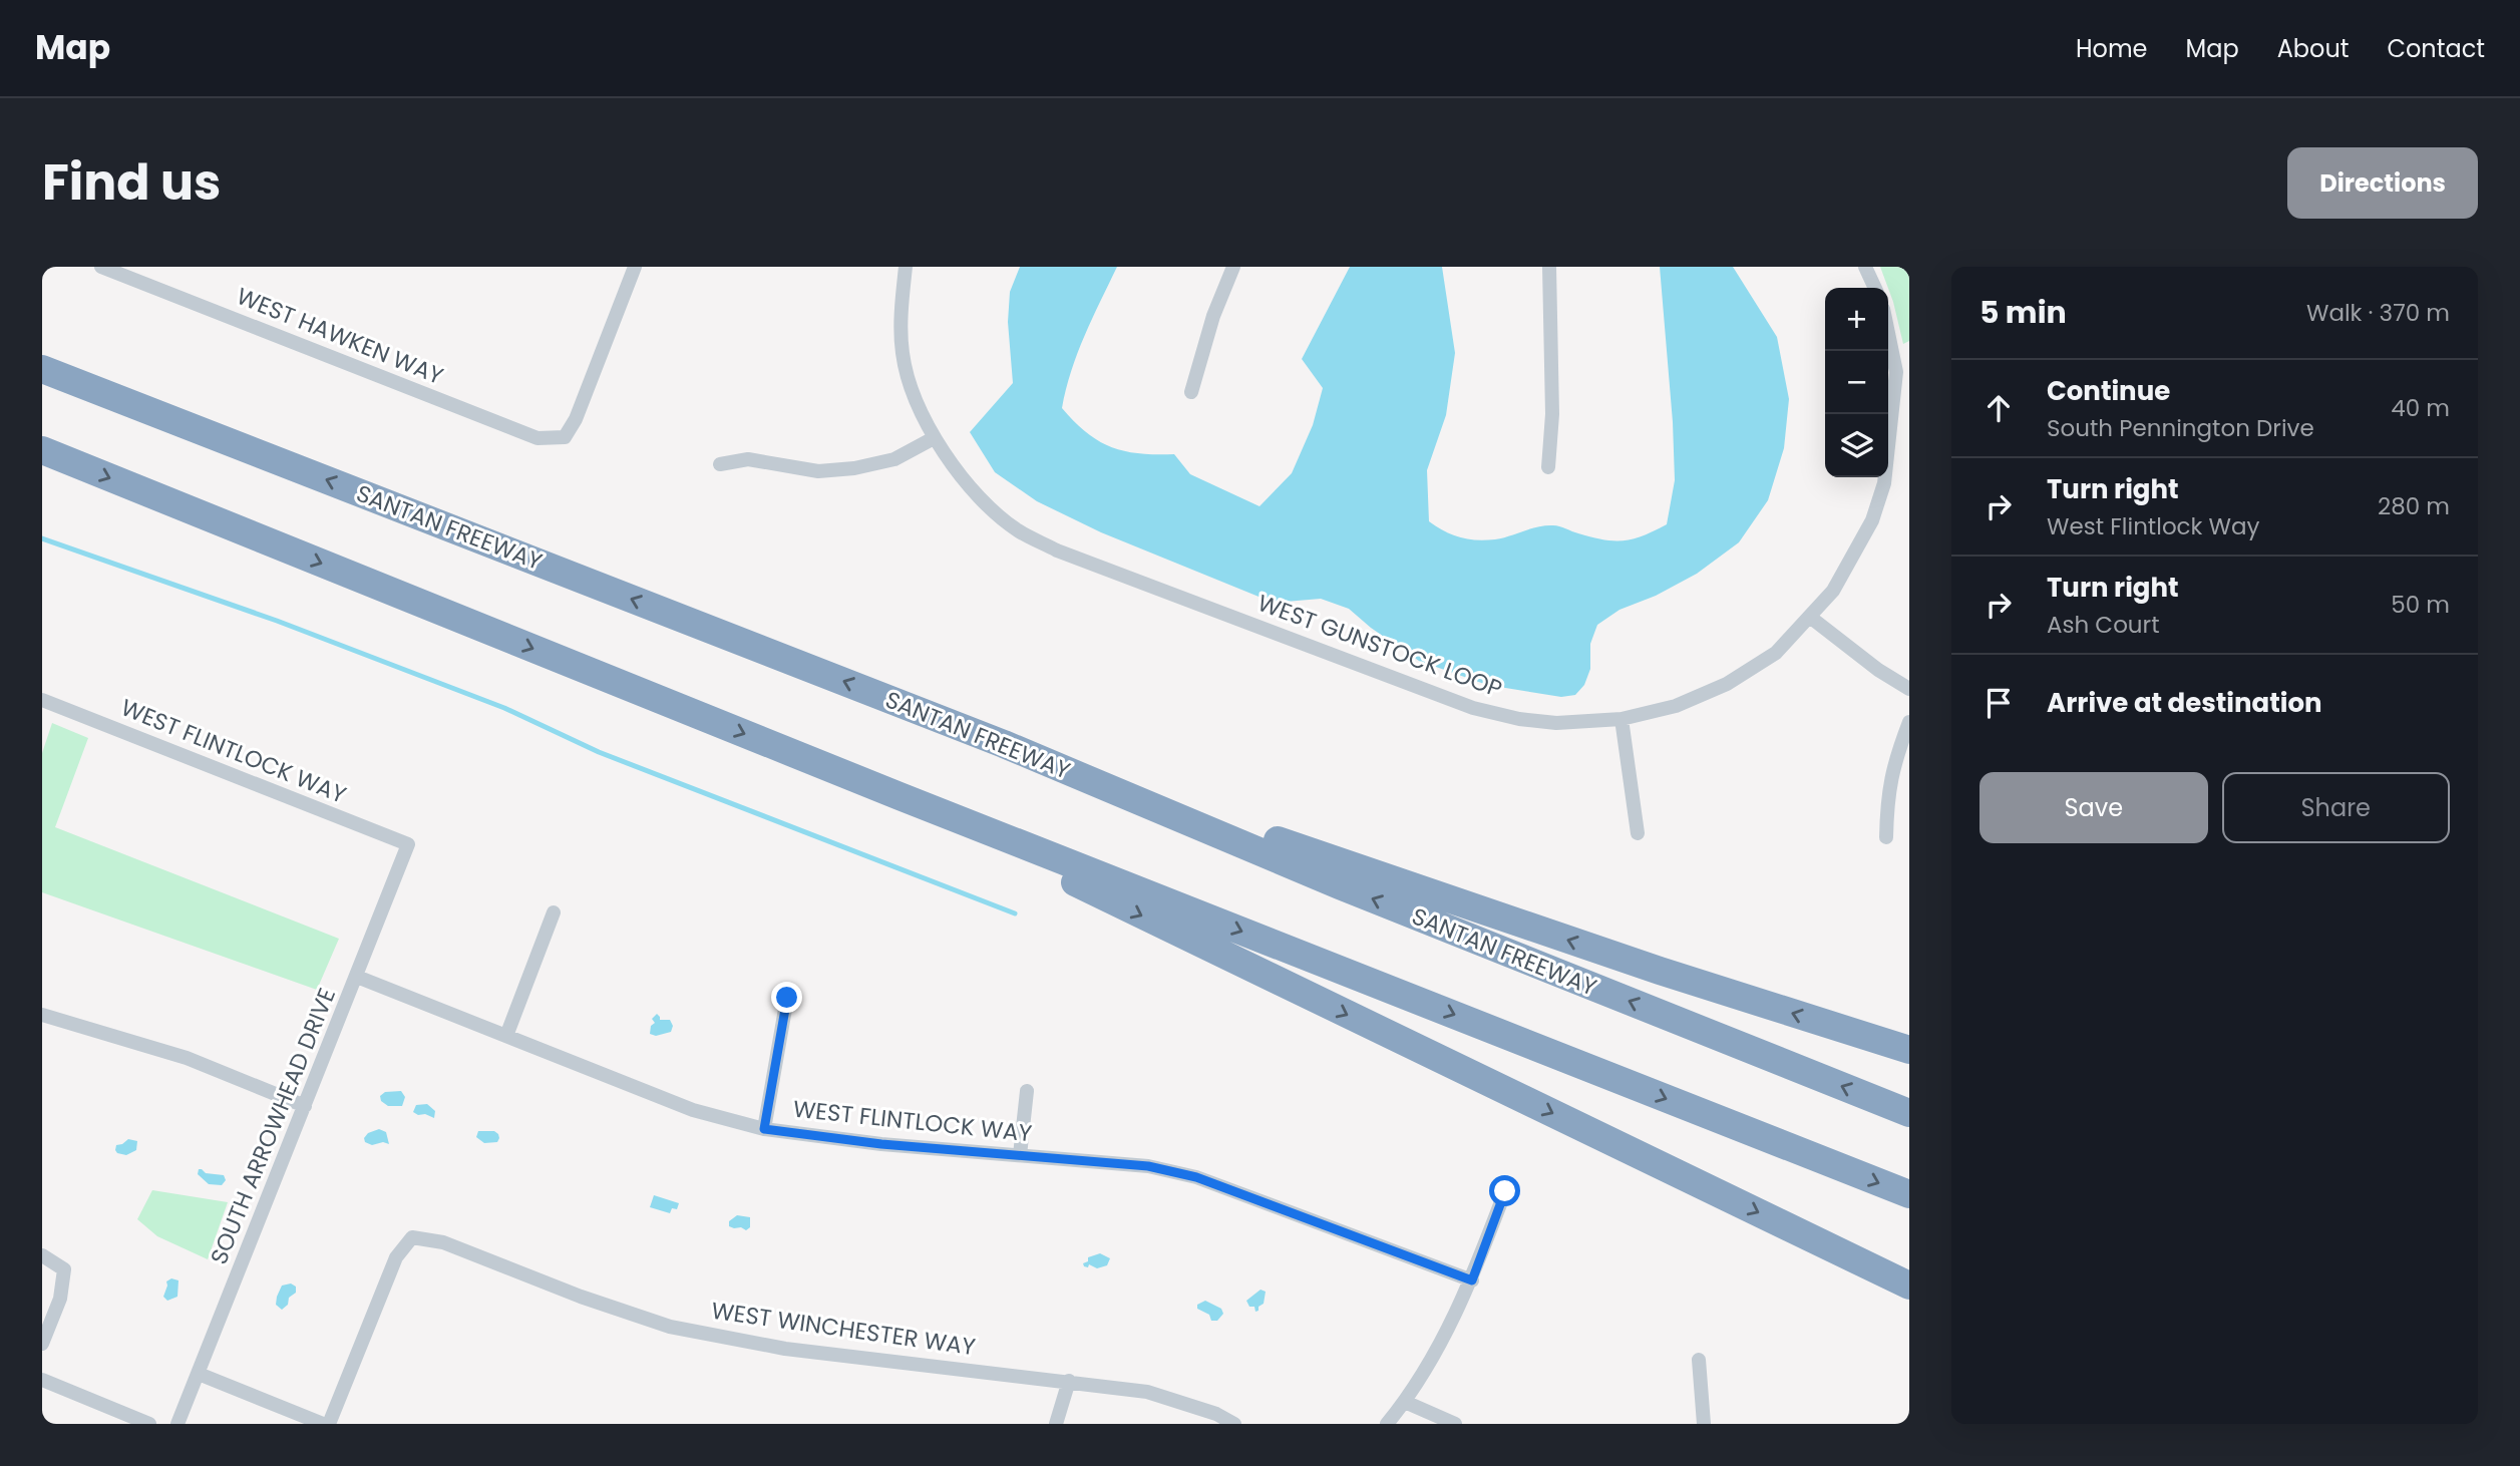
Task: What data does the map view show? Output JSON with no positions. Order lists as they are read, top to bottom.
{
  "streets": {
    "highway": ["SANTAN FREEWAY"],
    "street": [
      "WEST HAWKEN WAY",
      "WEST GUNSTOCK LOOP",
      "WEST FLINTLOCK WAY",
      "SOUTH ARROWHEAD DRIVE",
      "WEST WINCHESTER WAY"
    ]
  },
  "crossings": [
    ["WEST FLINTLOCK WAY", "SOUTH ARROWHEAD DRIVE"]
  ],
  "page": {
    "header": "Map",
    "nav": [
      "Home",
      "Map",
      "About",
      "Contact"
    ],
    "title": "Find us",
    "buttons": [
      "Directions",
      ["Save", "Share"]
    ],
    "heading": ["5 min", "Walk · 370 m"],
    "map_buttons": ["+", "−"],
    "list": [
      ["Continue", "South Pennington Drive", "40 m"],
      ["Turn right", "West Flintlock Way", "280 m"],
      ["Turn right", "Ash Court", "50 m"],
      "Arrive at destination"
    ]
  }
}
